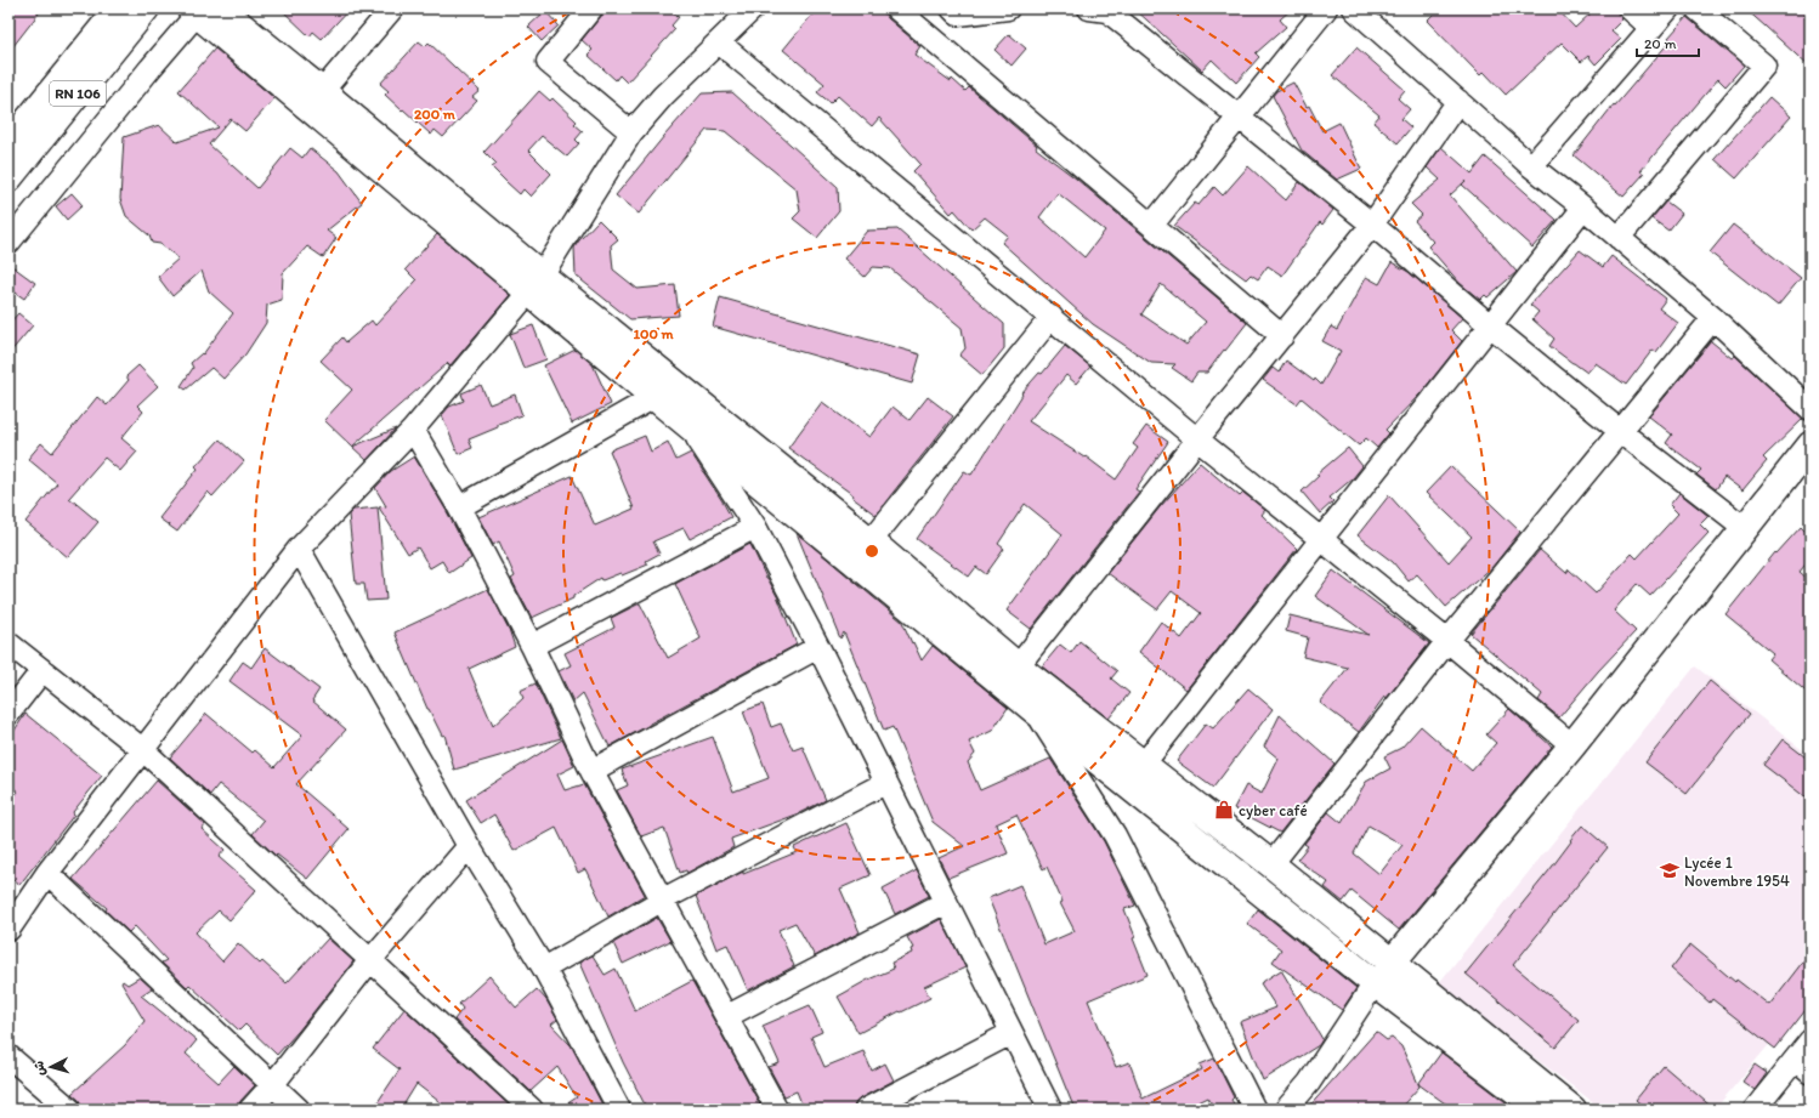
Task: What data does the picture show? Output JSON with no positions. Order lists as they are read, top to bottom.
{
  "streets": {
    "main road": ["RN 106"]
  },
  "places": {
    "shop": ["cyber café"],
    "school or university": ["Lycée 1 Novembre 1954"]
  },
  "scale_bar": "20 m",
  "north": "left",
  "rings": ["200 m", "100 m"]
}
